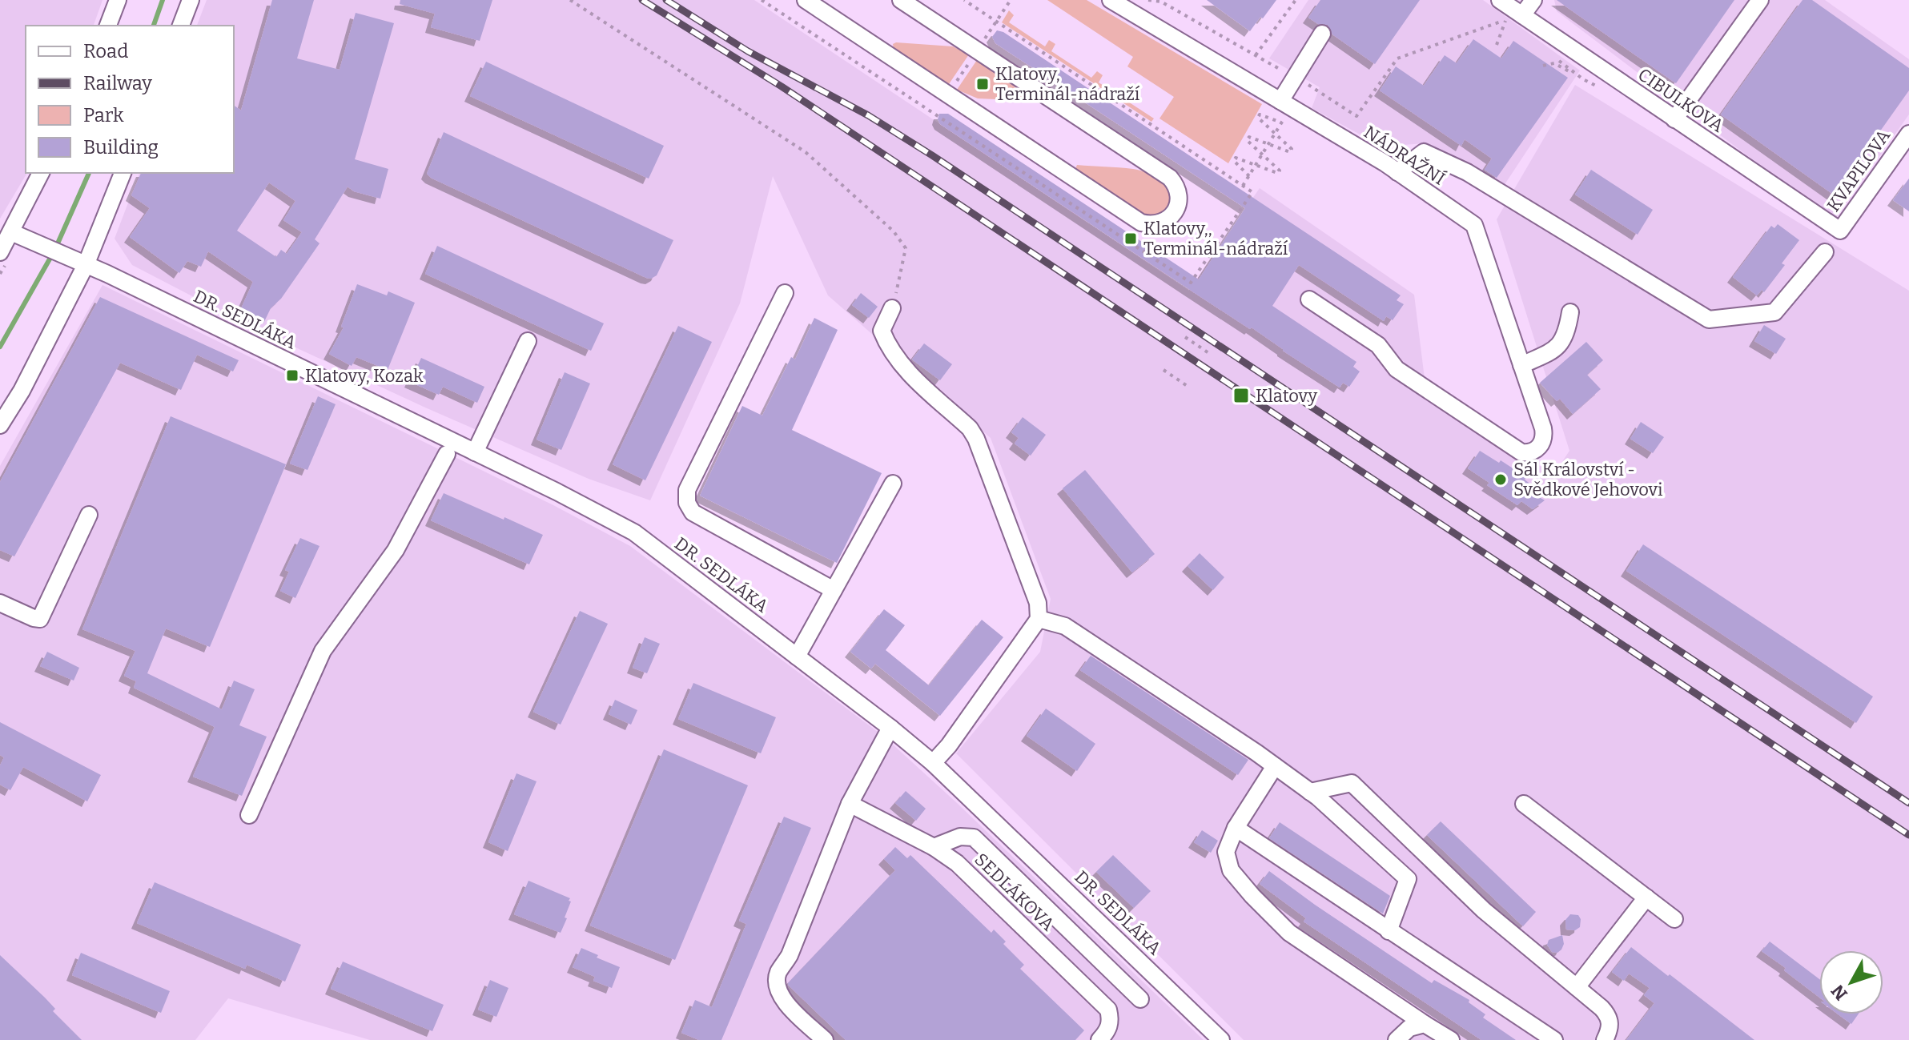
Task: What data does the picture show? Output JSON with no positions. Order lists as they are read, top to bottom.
{
  "streets": {
    "street": [
      "CIBULKOVA",
      "NÁDRAŽNÍ",
      "KVAPILOVA",
      "DR. SEDLÁKA",
      "SEDLÁKOVA"
    ]
  },
  "crossings": [
    ["CIBULKOVA", "KVAPILOVA"]
  ],
  "places": {
    "transit": [
      "Klatovy, Terminál-nádraží",
      "Klatovy,, Terminál-nádraží",
      "Klatovy, Kozak",
      "Klatovy"
    ],
    "other": ["Sál Království - Svědkové Jehovovi"]
  },
  "legend": [
    "Road",
    "Railway",
    "Park",
    "Building"
  ],
  "north": "bottom left"
}
